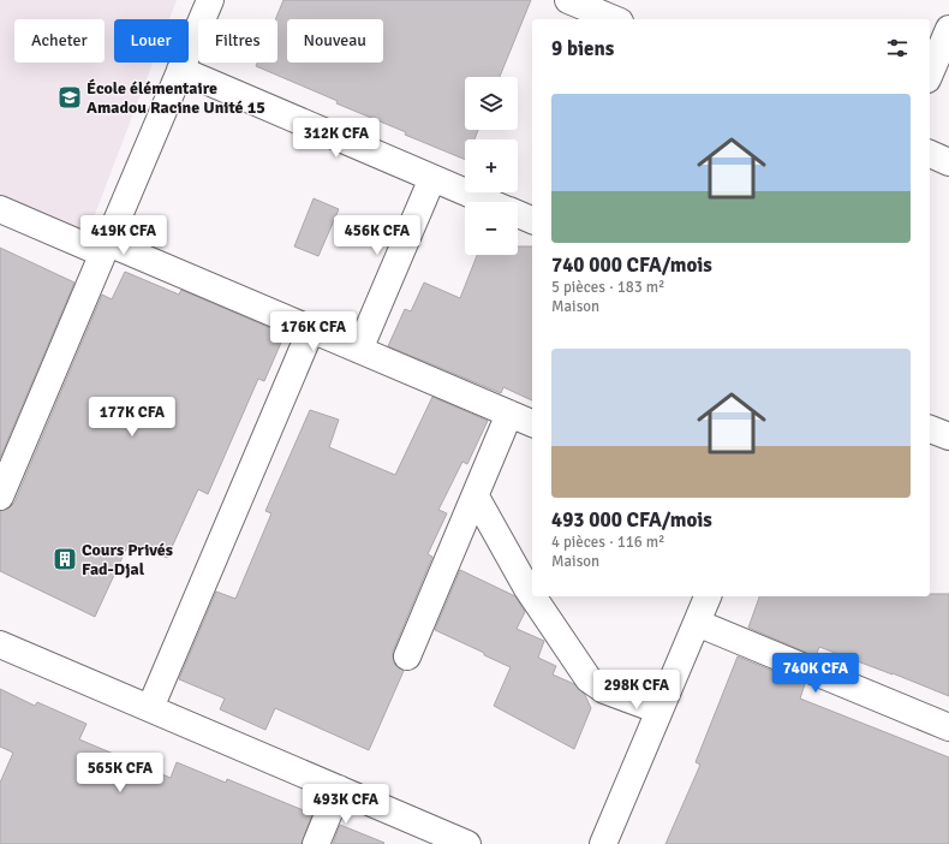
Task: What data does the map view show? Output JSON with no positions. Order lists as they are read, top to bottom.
{
  "places": {
    "school or university": ["École élémentaire Amadou Racine Unité 15"],
    "building": ["Cours Privés Fad-Djal"]
  },
  "page": {
    "chip": [
      "Acheter",
      "Louer",
      "Filtres",
      "Nouveau"
    ],
    "heading": "9 biens",
    "map_buttons": ["+", "−"],
    "list": [
      {
        "name": "740 000 CFA/mois",
        "note": "5 pièces · 183 m² · Maison"
      },
      {
        "name": "493 000 CFA/mois",
        "note": "4 pièces · 116 m² · Maison"
      }
    ],
    "price": [
      "312K CFA",
      "419K CFA",
      "456K CFA",
      "176K CFA",
      "177K CFA",
      "740K CFA",
      "298K CFA",
      "565K CFA",
      "493K CFA"
    ]
  }
}
